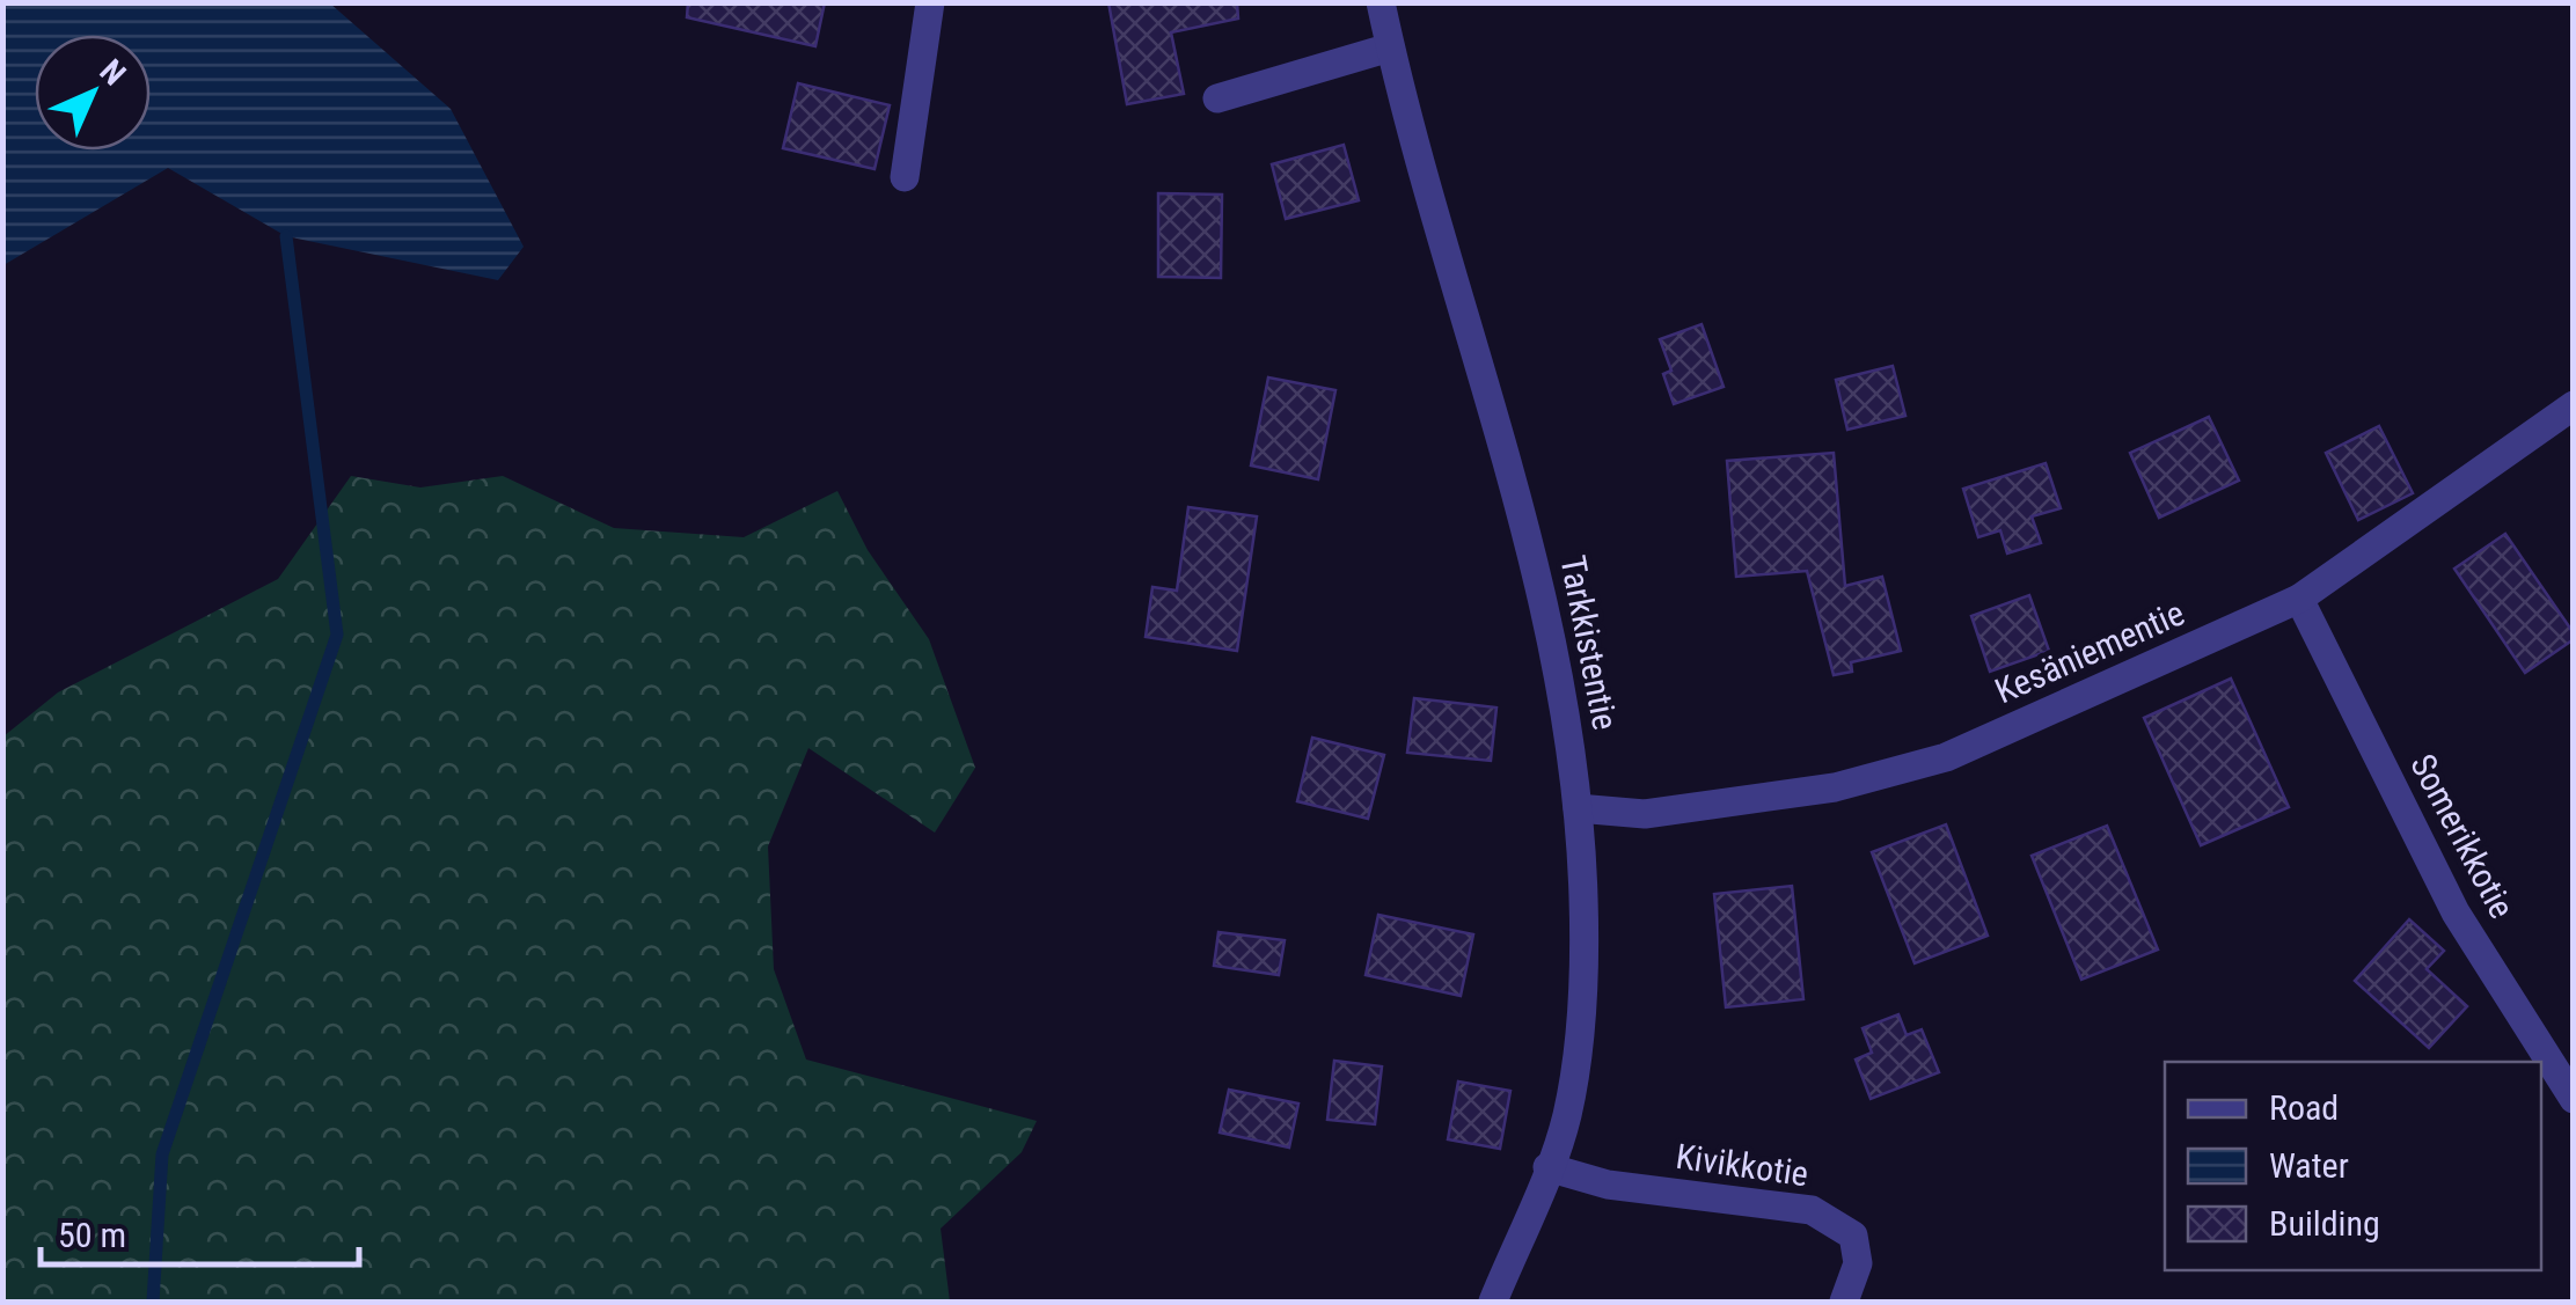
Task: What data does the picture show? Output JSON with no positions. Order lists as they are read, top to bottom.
{
  "streets": {
    "street": [
      "Tarkkistentie",
      "Kesäniementie",
      "Somerikkotie",
      "Kivikkotie"
    ]
  },
  "crossings": [
    ["Tarkkistentie", "Kesäniementie"],
    ["Tarkkistentie", "Kivikkotie"],
    ["Kesäniementie", "Somerikkotie"]
  ],
  "legend": ["Road", "Water", "Building"],
  "scale_bar": "50 m",
  "north": "top right"
}
